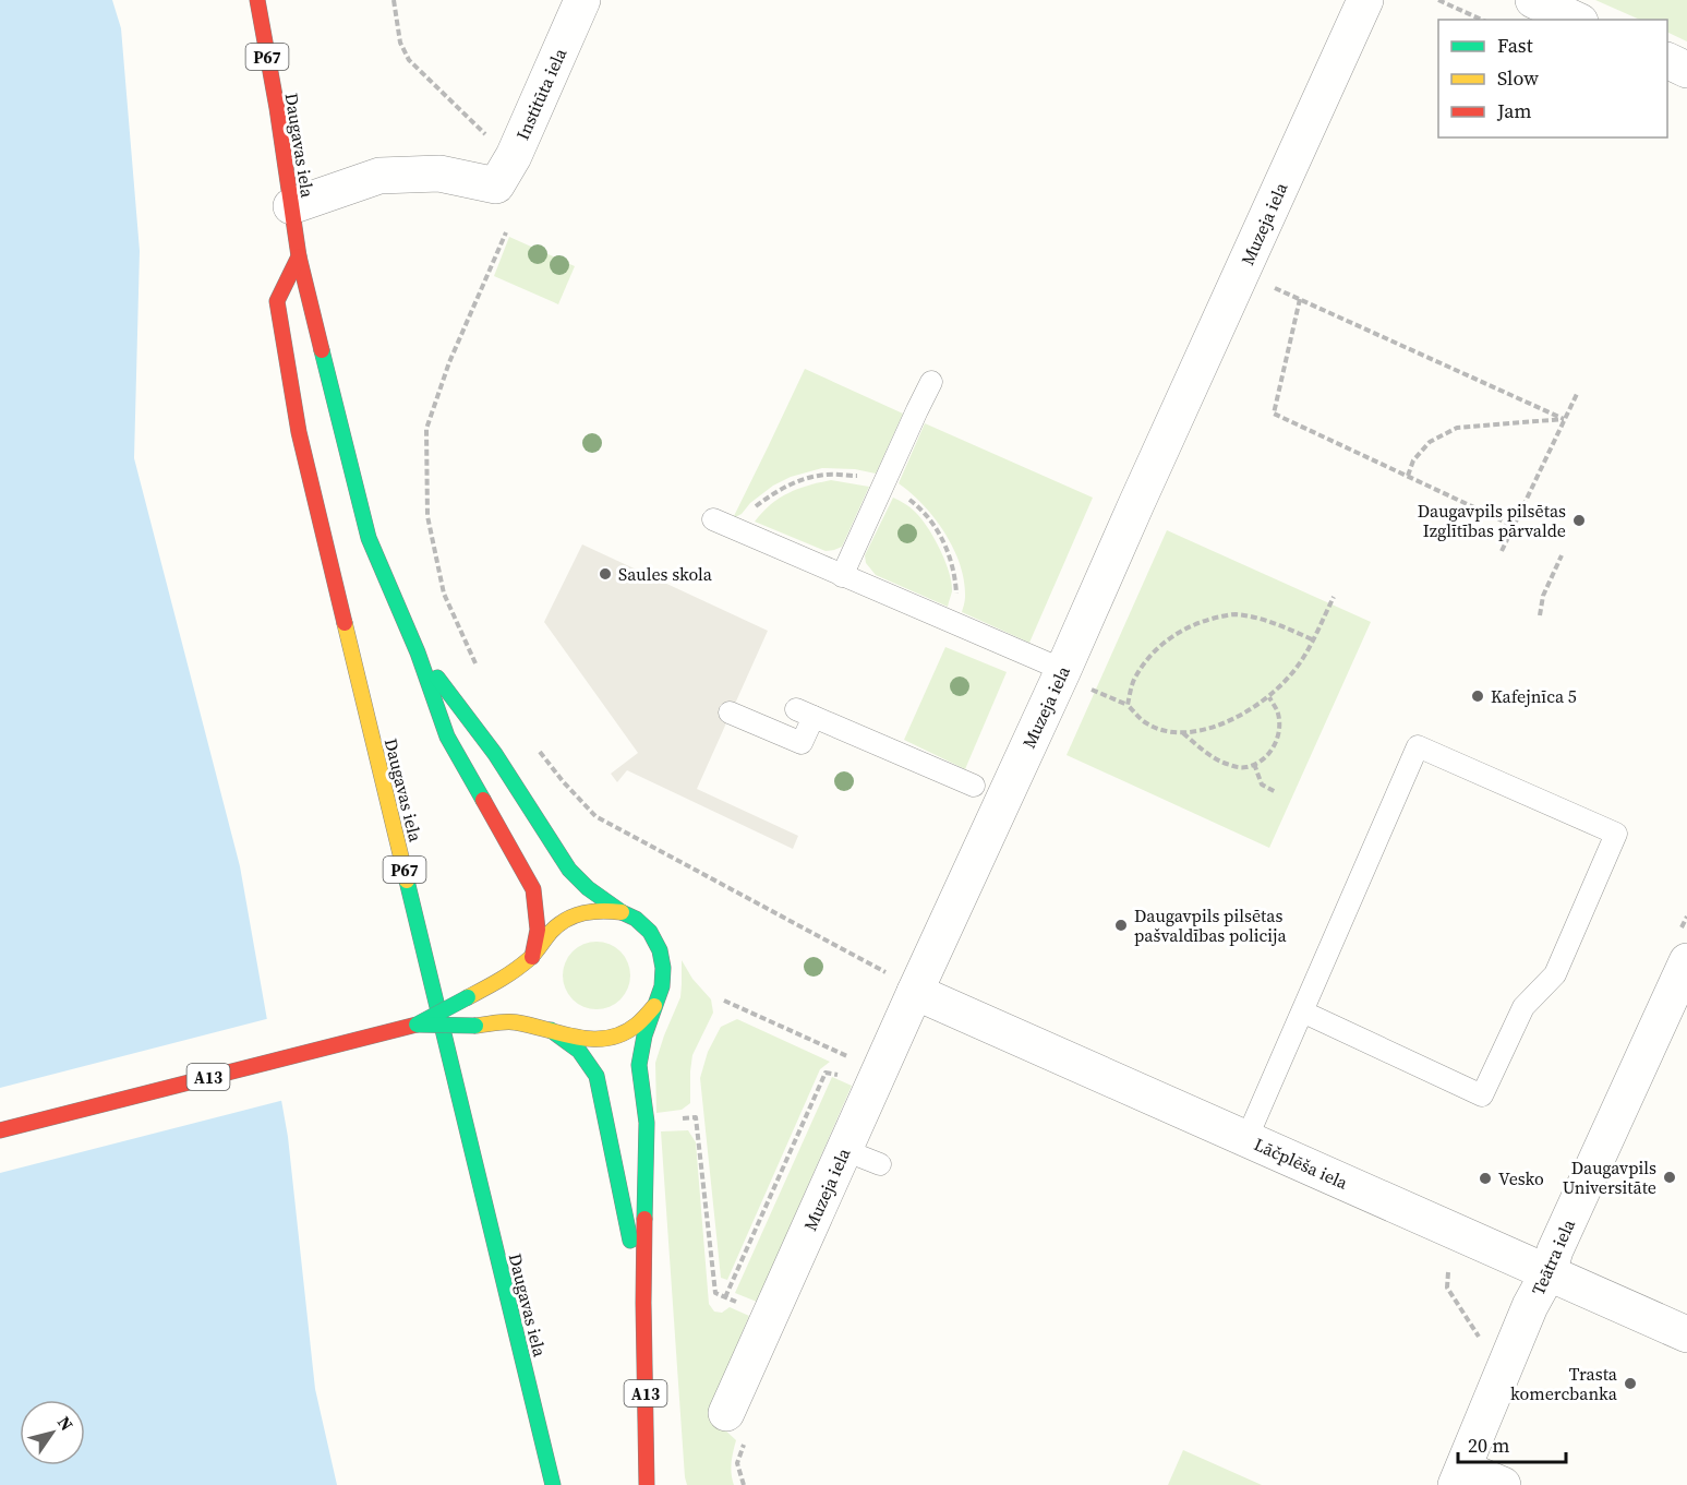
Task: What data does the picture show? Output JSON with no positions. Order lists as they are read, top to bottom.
{
  "streets": {
    "main road": ["P67", "Daugavas iela", "A13"],
    "street": [
      "Institūta iela",
      "Muzeja iela",
      "Lāčplēša iela",
      "Teātra iela"
    ]
  },
  "crossings": [
    ["Institūta iela", "Daugavas iela"],
    ["Daugavas iela", "A13"],
    ["Muzeja iela", "Lāčplēša iela"],
    ["Lāčplēša iela", "Teātra iela"]
  ],
  "places": [
    "Daugavpils pilsētas Izglītības pārvalde",
    "Saules skola",
    "Kafejnīca 5",
    "Daugavpils pilsētas pašvaldības policija",
    "Daugavpils Universitāte",
    "Vesko",
    "Trasta komercbanka"
  ],
  "legend": ["Fast", "Slow", "Jam"],
  "scale_bar": "20 m",
  "north": "top right"
}
